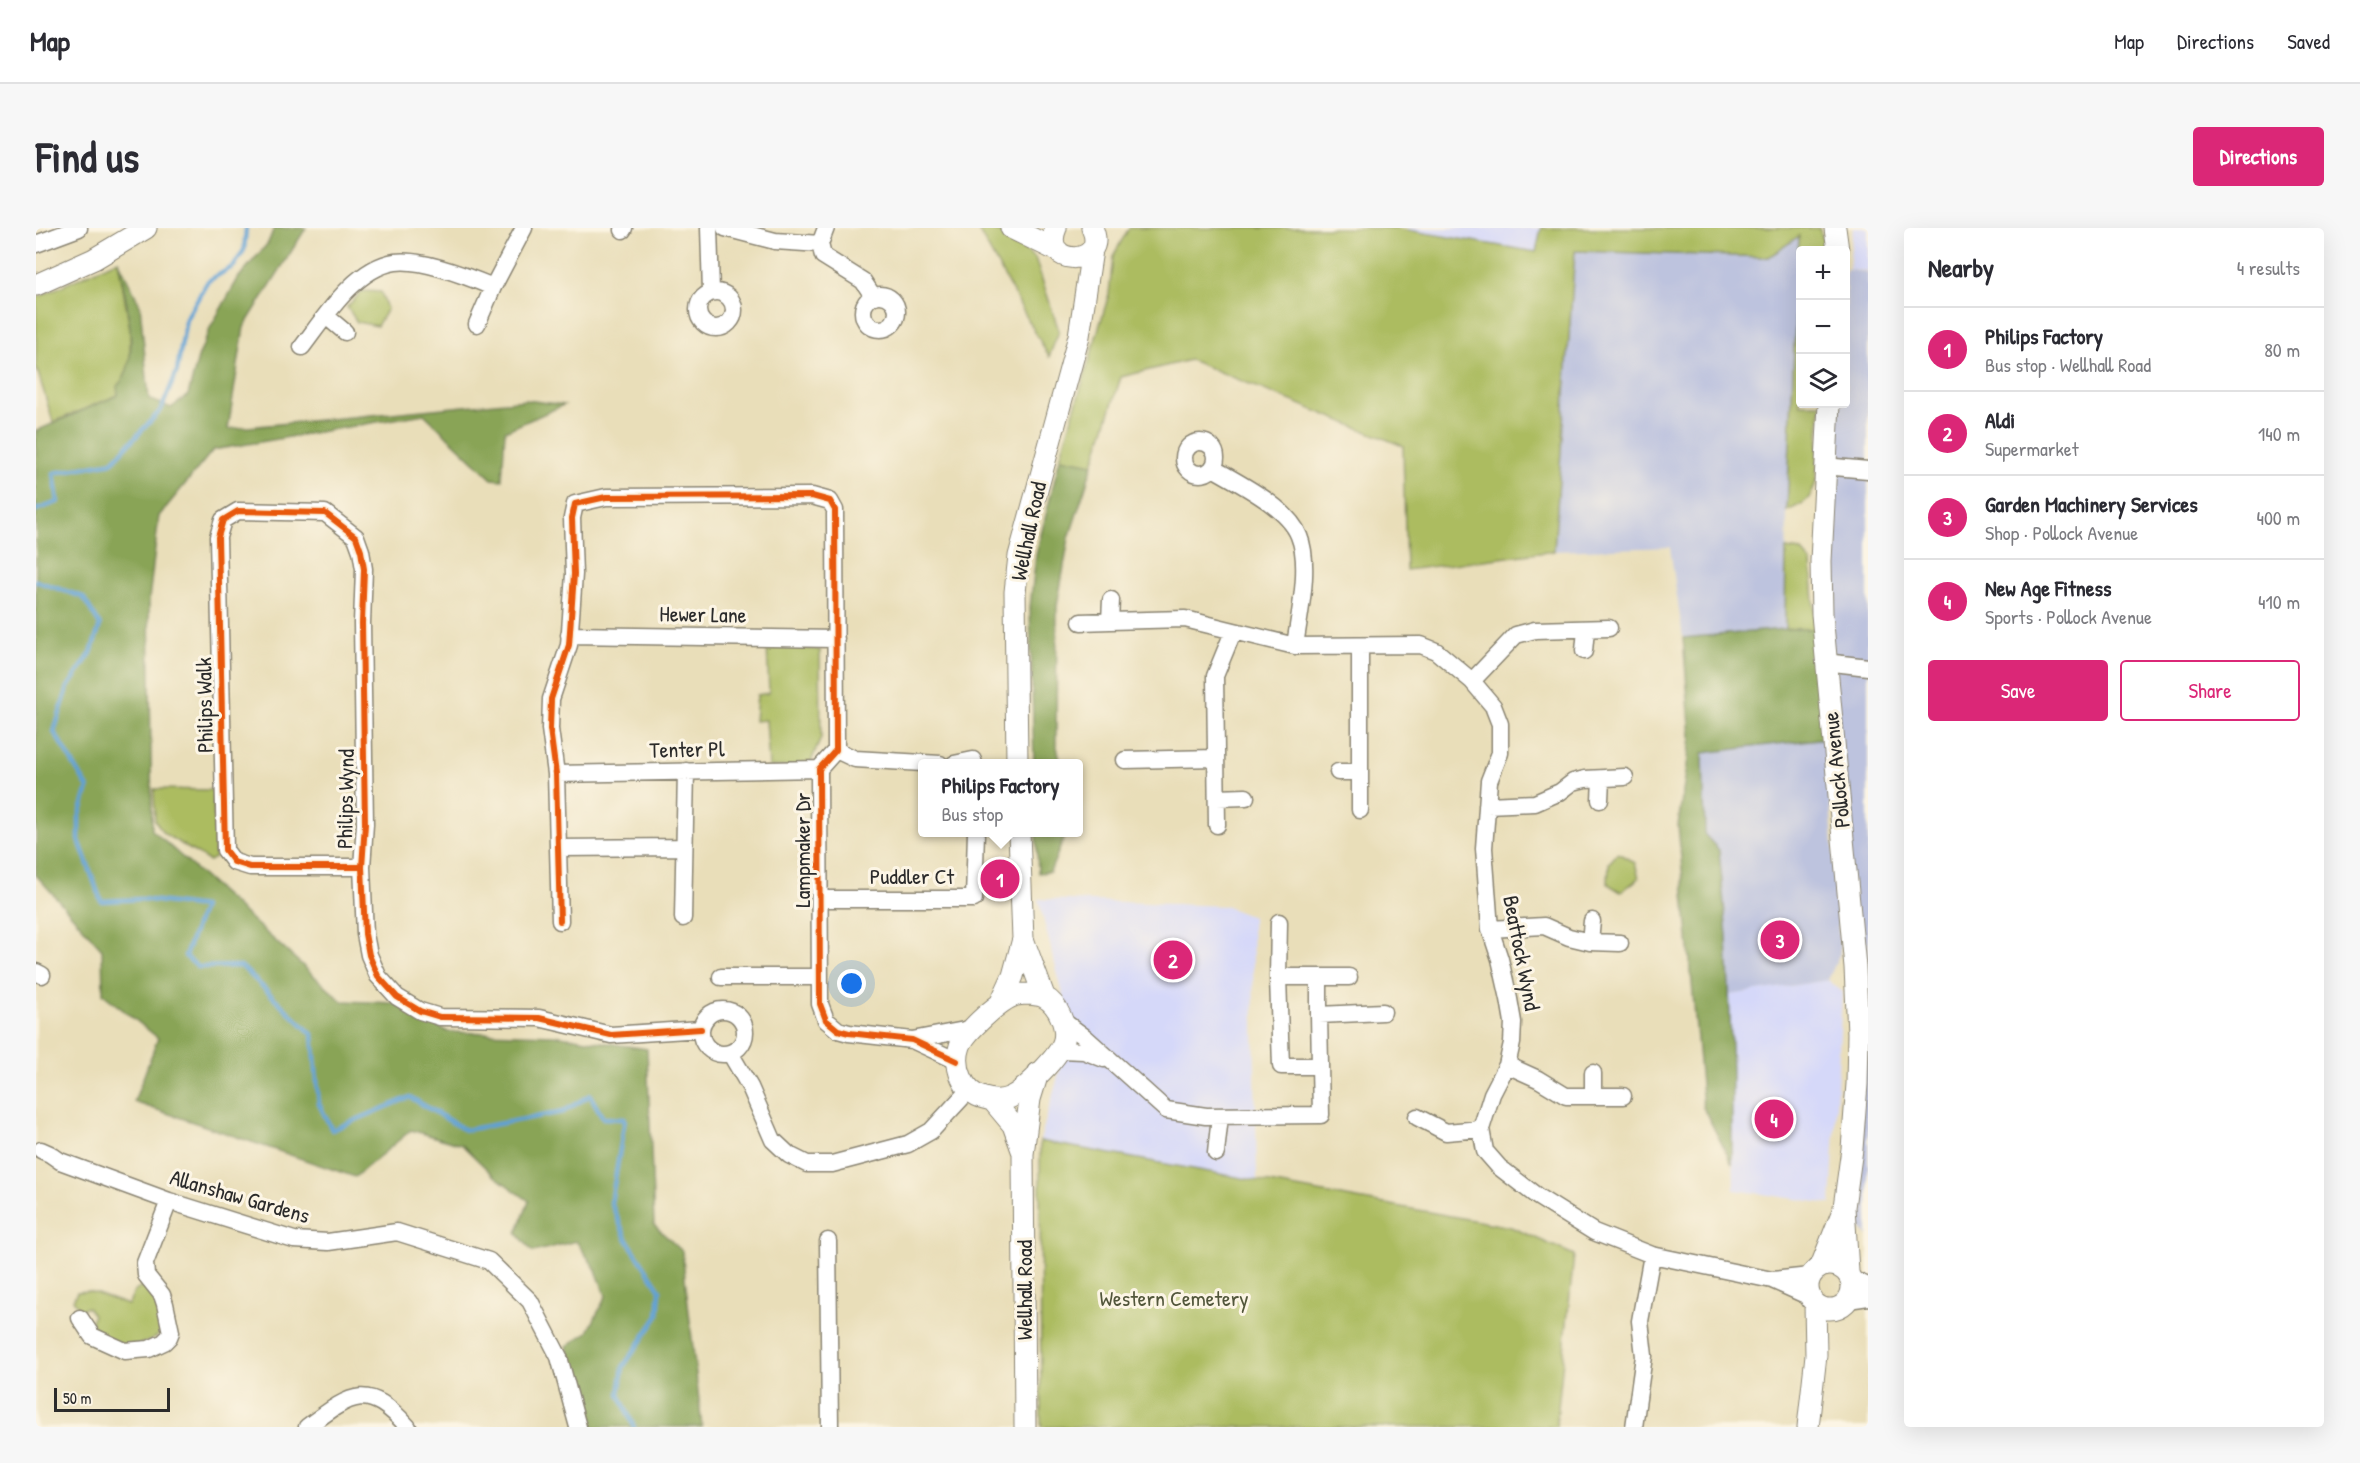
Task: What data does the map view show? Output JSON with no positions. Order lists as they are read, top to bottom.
{
  "streets": {
    "street": [
      "Wellhall Road",
      "Hewer Lane",
      "Philips Walk",
      "Tenter Pl",
      "Pollock Avenue",
      "Philips Wynd",
      "Lampmaker Dr",
      "Puddler Ct",
      "Beattock Wynd",
      "Allanshaw Gardens"
    ]
  },
  "crossings": [
    ["Wellhall Road", "Lampmaker Dr"],
    ["Philips Walk", "Philips Wynd"],
    ["Tenter Pl", "Lampmaker Dr"],
    ["Lampmaker Dr", "Puddler Ct"]
  ],
  "parks": ["Western Cemetery"],
  "scale_bar": "50 m",
  "page": {
    "header": "Map",
    "nav": ["Map", "Directions", "Saved"],
    "buttons": [
      "Directions",
      ["Save", "Share"]
    ],
    "title": "Find us",
    "heading": ["Nearby", "4 results"],
    "map_buttons": ["+", "−"],
    "list": [
      {
        "mark": "1",
        "name": "Philips Factory",
        "note": "Bus stop · Wellhall Road",
        "value": "80 m"
      },
      {
        "mark": "2",
        "name": "Aldi",
        "note": "Supermarket",
        "value": "140 m"
      },
      {
        "mark": "3",
        "name": "Garden Machinery Services",
        "note": "Shop · Pollock Avenue",
        "value": "400 m"
      },
      {
        "mark": "4",
        "name": "New Age Fitness",
        "note": "Sports · Pollock Avenue",
        "value": "410 m"
      }
    ],
    "popup": ["Philips Factory", "Bus stop"],
    "pins": [
      "1",
      "3",
      "2",
      "4"
    ],
    "scale": "50 m"
  }
}
